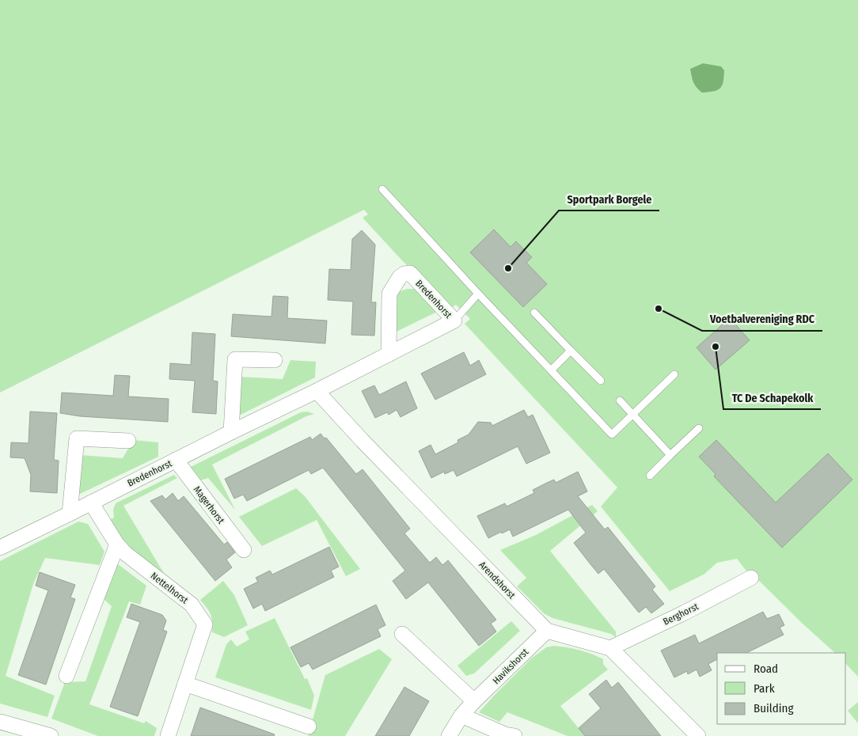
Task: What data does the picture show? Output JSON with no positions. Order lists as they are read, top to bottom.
{
  "streets": {
    "street": [
      "Bredenhorst",
      "Magerhorst",
      "Arendshorst",
      "Nettelhorst",
      "Berghorst",
      "Havikshorst"
    ]
  },
  "crossings": [
    ["Bredenhorst", "Magerhorst"],
    ["Bredenhorst", "Arendshorst"],
    ["Bredenhorst", "Nettelhorst"],
    ["Arendshorst", "Havikshorst"]
  ],
  "places": ["Sportpark Borgele", "Voetbalvereniging RDC", "TC De Schapekolk"],
  "legend": ["Road", "Park", "Building"]
}
